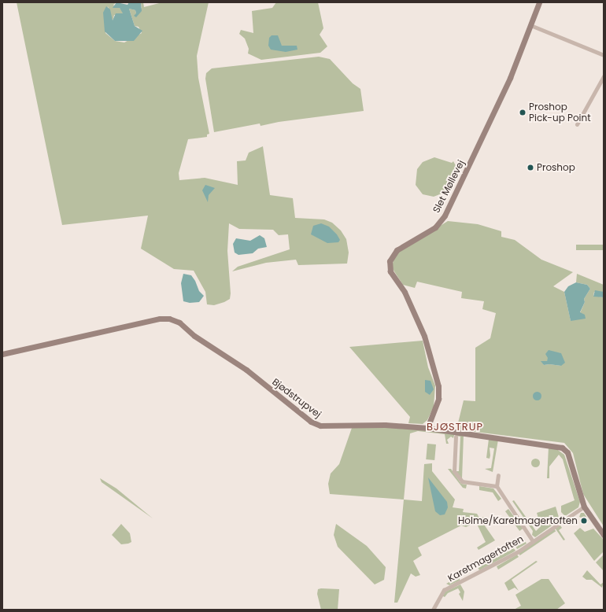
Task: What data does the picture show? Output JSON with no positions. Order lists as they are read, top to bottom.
{
  "streets": {
    "street": ["Slet Møllevej", "Bjødstrupvej", "Karetmagertoften"]
  },
  "crossings": [
    ["Slet Møllevej", "Bjødstrupvej"],
    ["Bjødstrupvej", "Karetmagertoften"]
  ],
  "districts": ["BJØSTRUP"],
  "places": ["Proshop Pick-up Point", "Proshop", "Holme/Karetmagertoften"]
}
